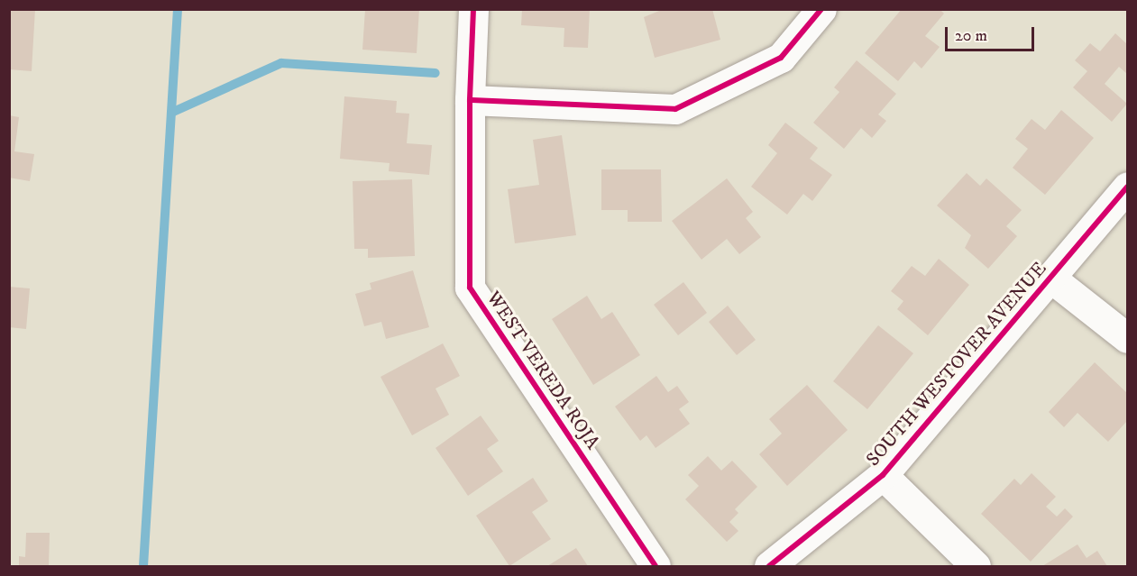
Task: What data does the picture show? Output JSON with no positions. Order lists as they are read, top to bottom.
{
  "streets": {
    "street": ["SOUTH WESTOVER AVENUE", "WEST VEREDA ROJA"]
  },
  "scale_bar": "20 m"
}
